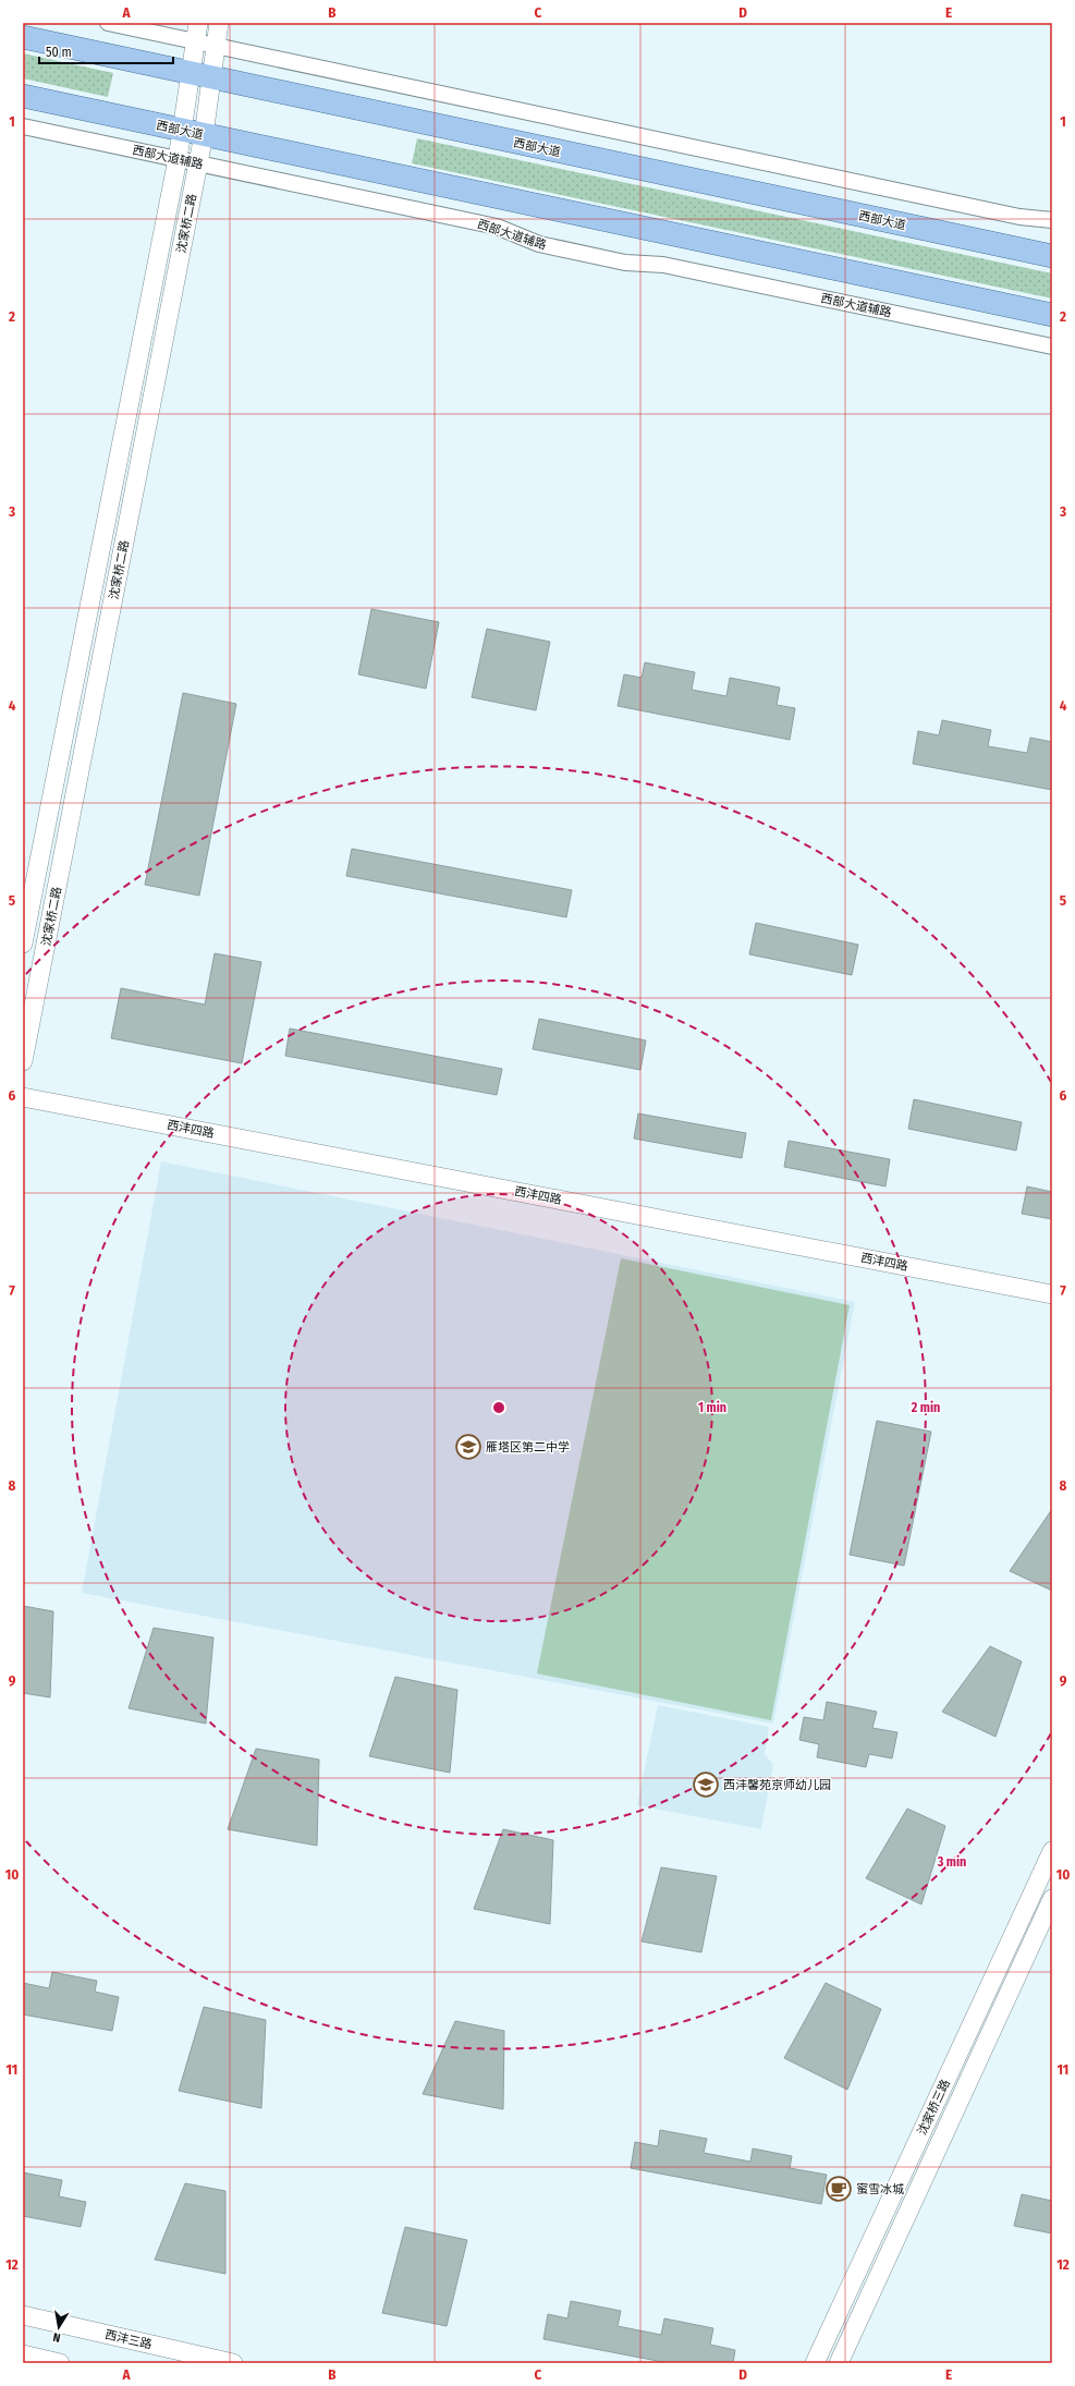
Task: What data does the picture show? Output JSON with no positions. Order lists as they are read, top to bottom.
{
  "streets": {
    "main road": ["西部大道"],
    "street": [
      "西部大道辅路",
      "沈家桥二路",
      "西沣四路",
      "沈家桥三路",
      "西沣三路"
    ]
  },
  "crossings": [
    ["西部大道", "沈家桥二路"],
    ["西部大道辅路", "沈家桥二路"]
  ],
  "places": {
    "school or university": ["雁塔区第二中学", "西沣馨苑京师幼儿园"],
    "cafe": ["蜜雪冰城"]
  },
  "scale_bar": "50 m",
  "north": "bottom",
  "grid": {
    "columns": [
      "A",
      "B",
      "C",
      "D",
      "E"
    ],
    "rows": [
      "1",
      "2",
      "3",
      "4",
      "5",
      "6",
      "7",
      "8",
      "9",
      "10",
      "11",
      "12"
    ]
  },
  "rings": ["1 min", "2 min", "3 min"]
}
